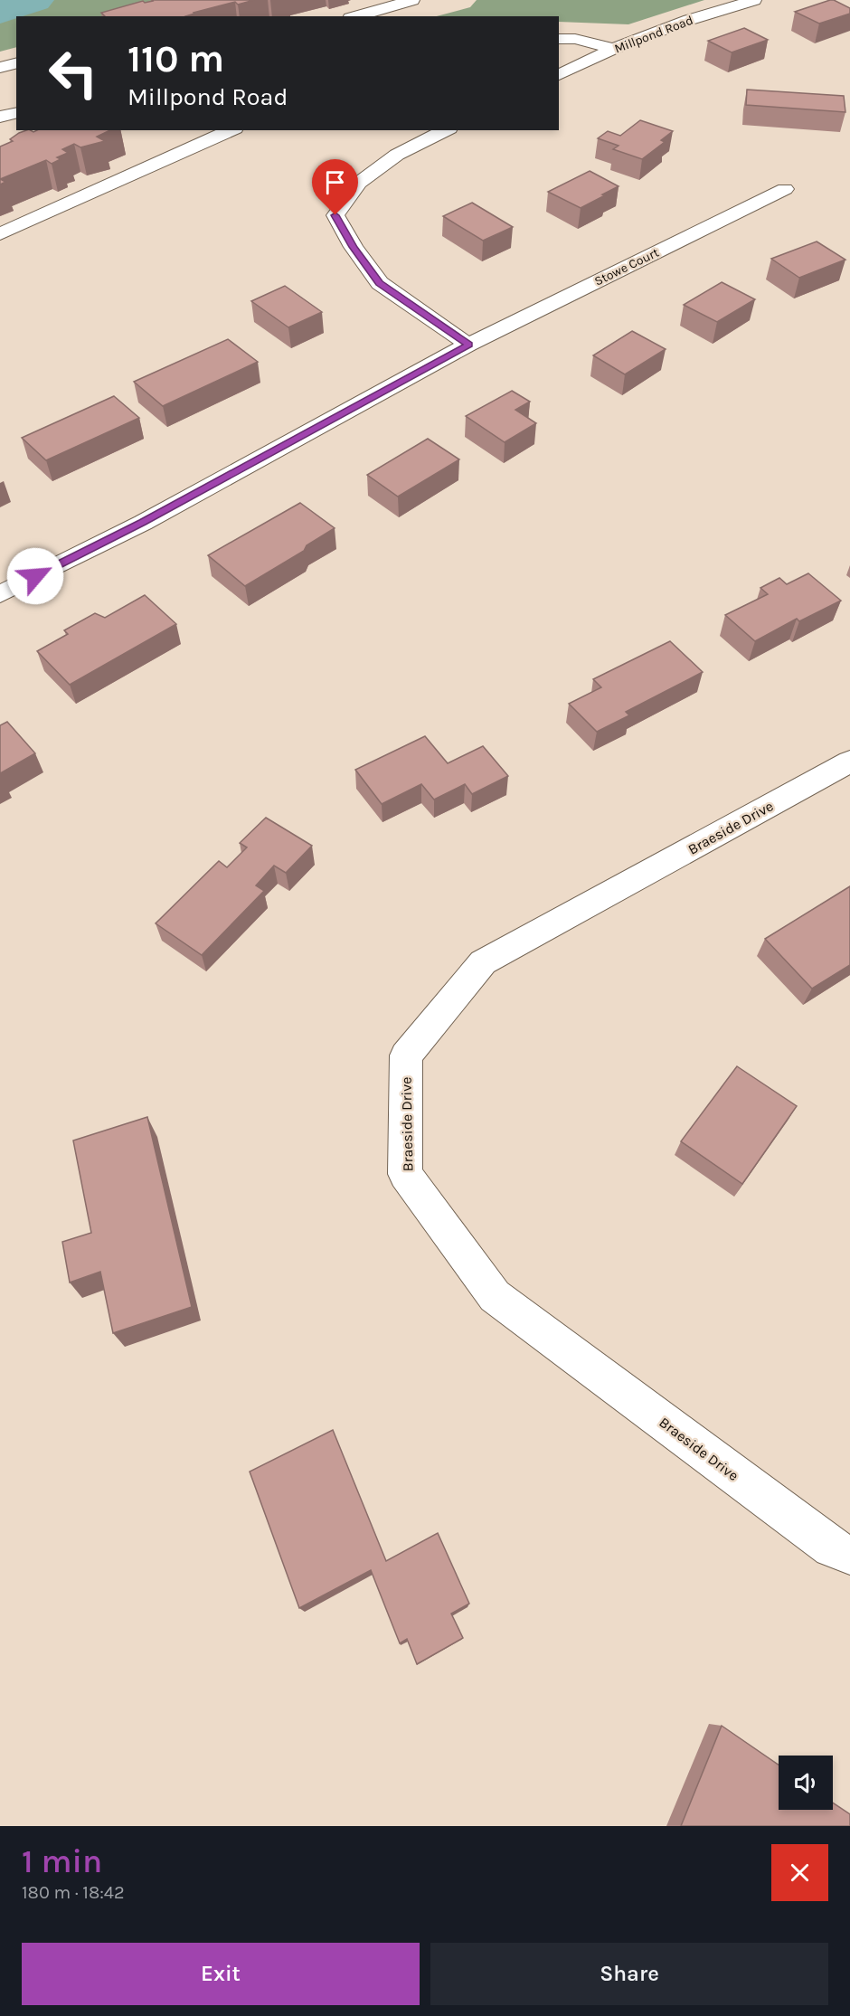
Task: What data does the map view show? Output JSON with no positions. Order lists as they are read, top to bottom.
{
  "streets": {
    "street": ["Millpond Road", "Stowe Court", "Braeside Drive"]
  },
  "page": {
    "turn": ["110 m", "Millpond Road"],
    "heading": ["1 min", "180 m · 18:42"],
    "buttons": ["Exit", "Share"]
  }
}
